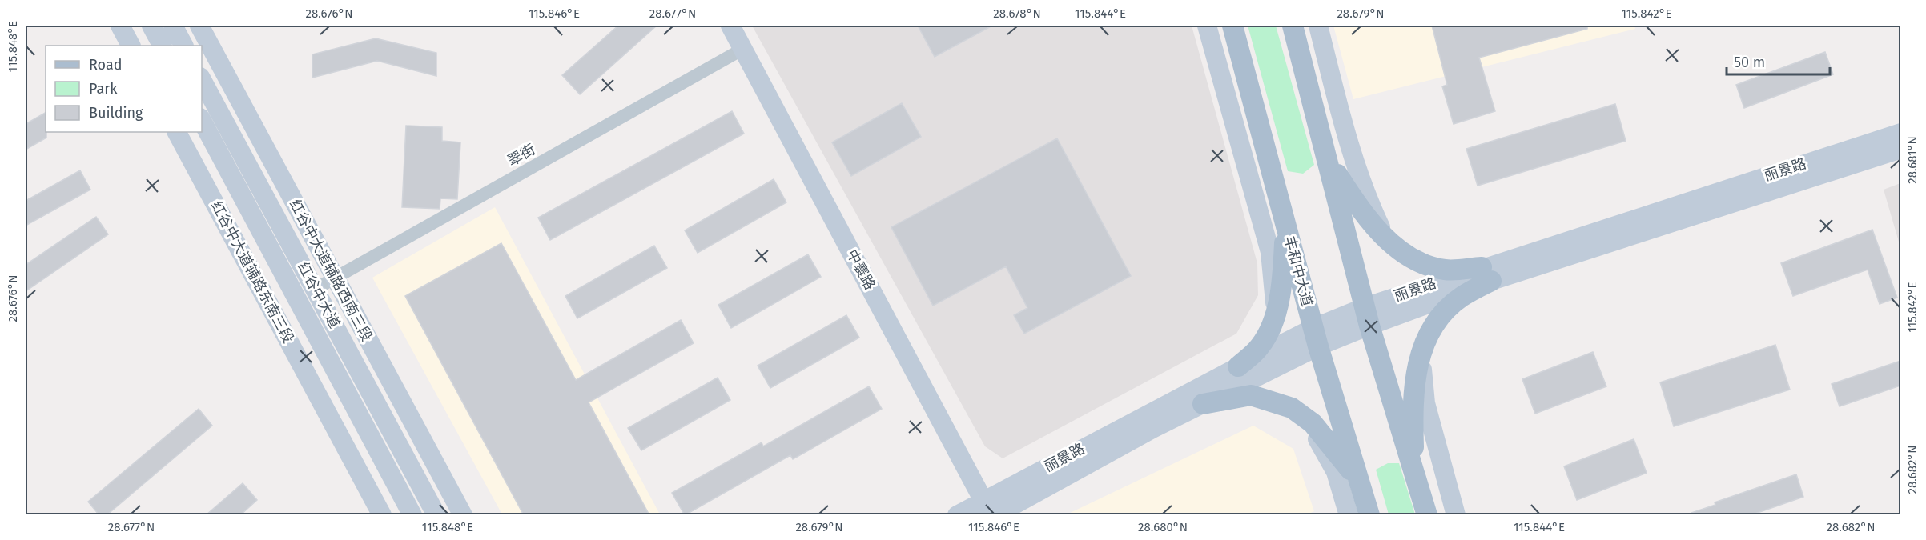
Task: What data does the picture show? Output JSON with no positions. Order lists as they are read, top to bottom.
{
  "streets": {
    "main road": ["丰和中大道"],
    "street": [
      "翠街",
      "丽景路",
      "中寰路",
      "红谷中大道辅路西南三段",
      "红谷中大道辅路东南三段",
      "红谷中大道"
    ]
  },
  "crossings": [
    ["翠街", "中寰路"],
    ["翠街", "红谷中大道辅路西南三段"],
    ["翠街", "红谷中大道"],
    ["丽景路", "中寰路"],
    ["丽景路", "丰和中大道"]
  ],
  "legend": ["Road", "Park", "Building"],
  "scale_bar": "50 m",
  "coordinates": [
    "28.676°N",
    "115.846°E",
    "28.677°N",
    "28.678°N",
    "115.844°E",
    "28.679°N",
    "115.842°E",
    "115.848°E",
    "28.681°N",
    "28.682°N",
    "28.680°N"
  ]
}
